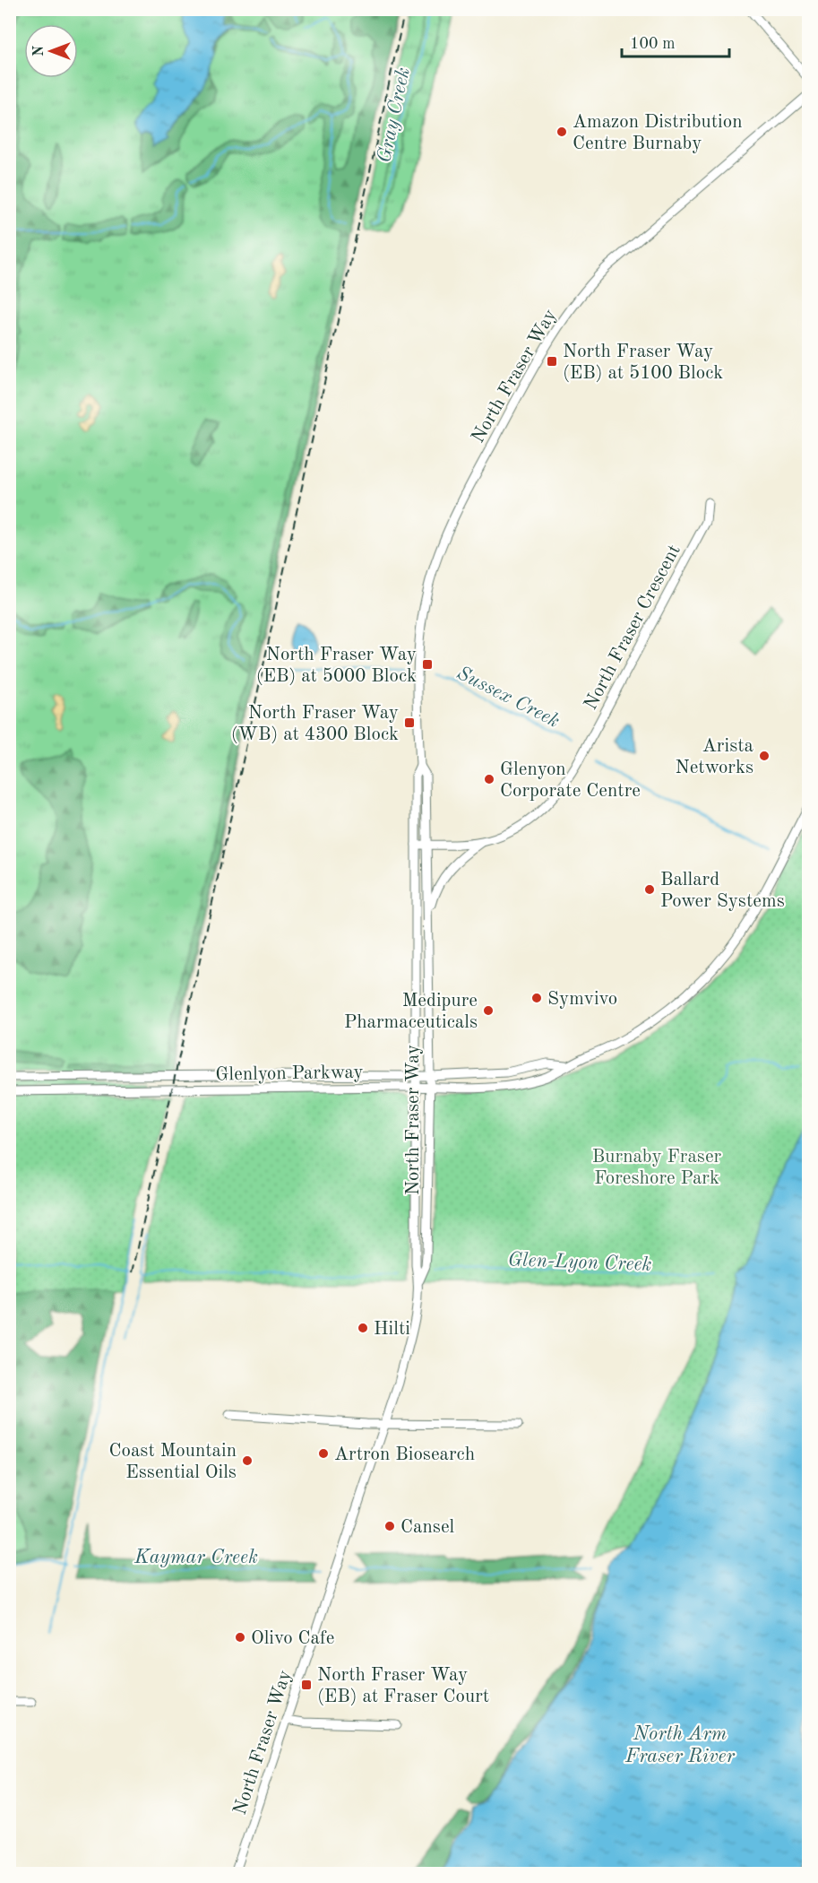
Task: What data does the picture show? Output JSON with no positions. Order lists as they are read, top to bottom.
{
  "streets": {
    "street": ["North Fraser Way", "North Fraser Crescent", "Glenlyon Parkway"]
  },
  "crossings": [
    ["North Fraser Way", "North Fraser Crescent"],
    ["North Fraser Way", "Glenlyon Parkway"]
  ],
  "water": [
    "Gray Creek",
    "Sussex Creek",
    "Glen-Lyon Creek",
    "Kaymar Creek",
    "North Arm Fraser River"
  ],
  "parks": ["Burnaby Fraser Foreshore Park"],
  "places": {
    "other": [
      "Amazon Distribution Centre Burnaby",
      "Arista Networks",
      "Glenyon Corporate Centre",
      "Ballard Power Systems",
      "Symvivo",
      "Medipure Pharmaceuticals",
      "Hilti",
      "Artron Biosearch",
      "Coast Mountain Essential Oils",
      "Cansel",
      "Olivo Cafe"
    ],
    "transit": [
      "North Fraser Way (EB) at 5100 Block",
      "North Fraser Way (EB) at 5000 Block",
      "North Fraser Way (WB) at 4300 Block",
      "North Fraser Way (EB) at Fraser Court"
    ]
  },
  "scale_bar": "100 m",
  "north": "left"
}
